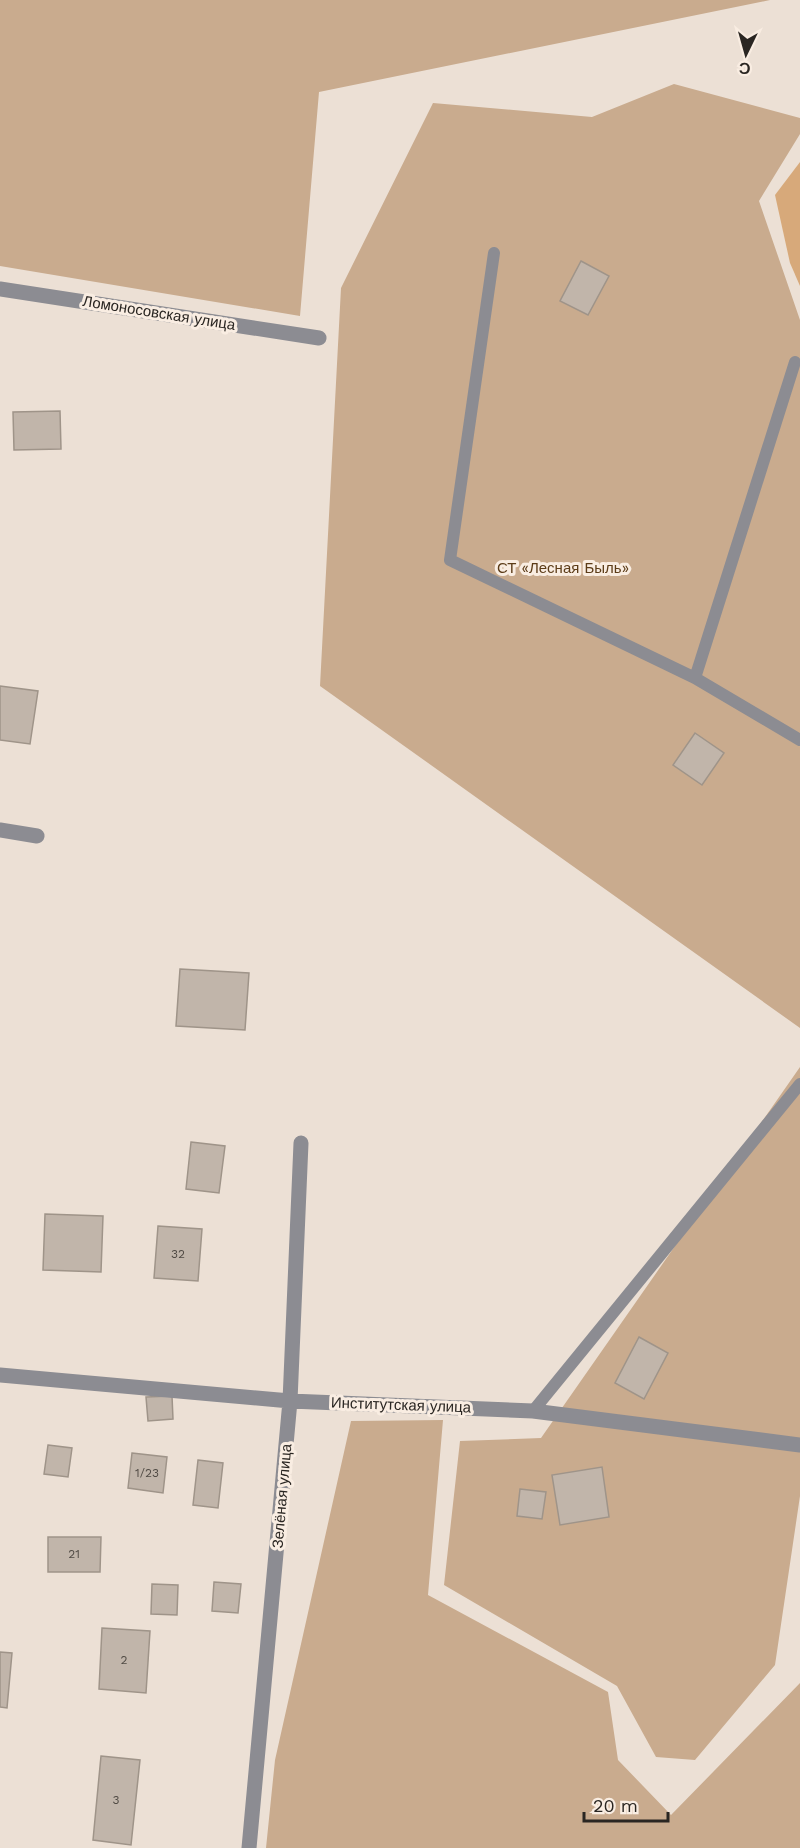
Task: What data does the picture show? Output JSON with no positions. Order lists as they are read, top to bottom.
{
  "streets": {
    "street": ["Ломоносовская улица", "Институтская улица", "Зелёная улица"]
  },
  "crossings": [
    ["Институтская улица", "Зелёная улица"]
  ],
  "parks": ["СТ «Лесная Быль»"],
  "house_numbers": [
    "32",
    "1/23",
    "21",
    "2",
    "3"
  ],
  "scale_bar": "20 m",
  "north": "bottom"
}
